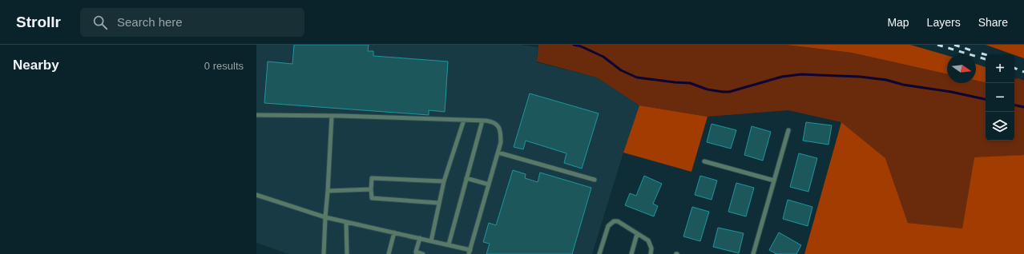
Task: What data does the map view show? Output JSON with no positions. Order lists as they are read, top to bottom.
{
  "north": "right",
  "page": {
    "header": "Strollr",
    "search": "Search here",
    "nav": ["Map", "Layers", "Share"],
    "heading": ["Nearby", "0 results"],
    "map_buttons": ["+", "−"]
  }
}
